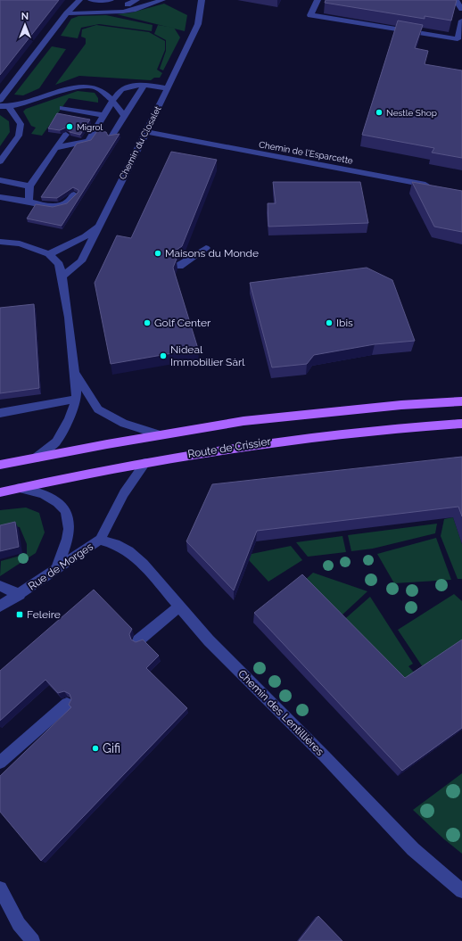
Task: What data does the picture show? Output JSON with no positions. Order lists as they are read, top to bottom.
{
  "streets": {
    "main road": ["Route de Crissier"],
    "street": [
      "Chemin du Closalet",
      "Chemin de l'Esparcette",
      "Rue de Morges",
      "Chemin des Lentillières"
    ]
  },
  "crossings": [
    ["Chemin du Closalet", "Chemin de l'Esparcette"],
    ["Route de Crissier", "Rue de Morges"],
    ["Rue de Morges", "Chemin des Lentillières"]
  ],
  "places": {
    "other": [
      "Nestle Shop",
      "Migrol",
      "Maisons du Monde",
      "Golf Center",
      "Ibis",
      "Nideal Immobilier Sàrl",
      "Gifi"
    ],
    "transit": ["Feleire"]
  },
  "north": "top"
}
